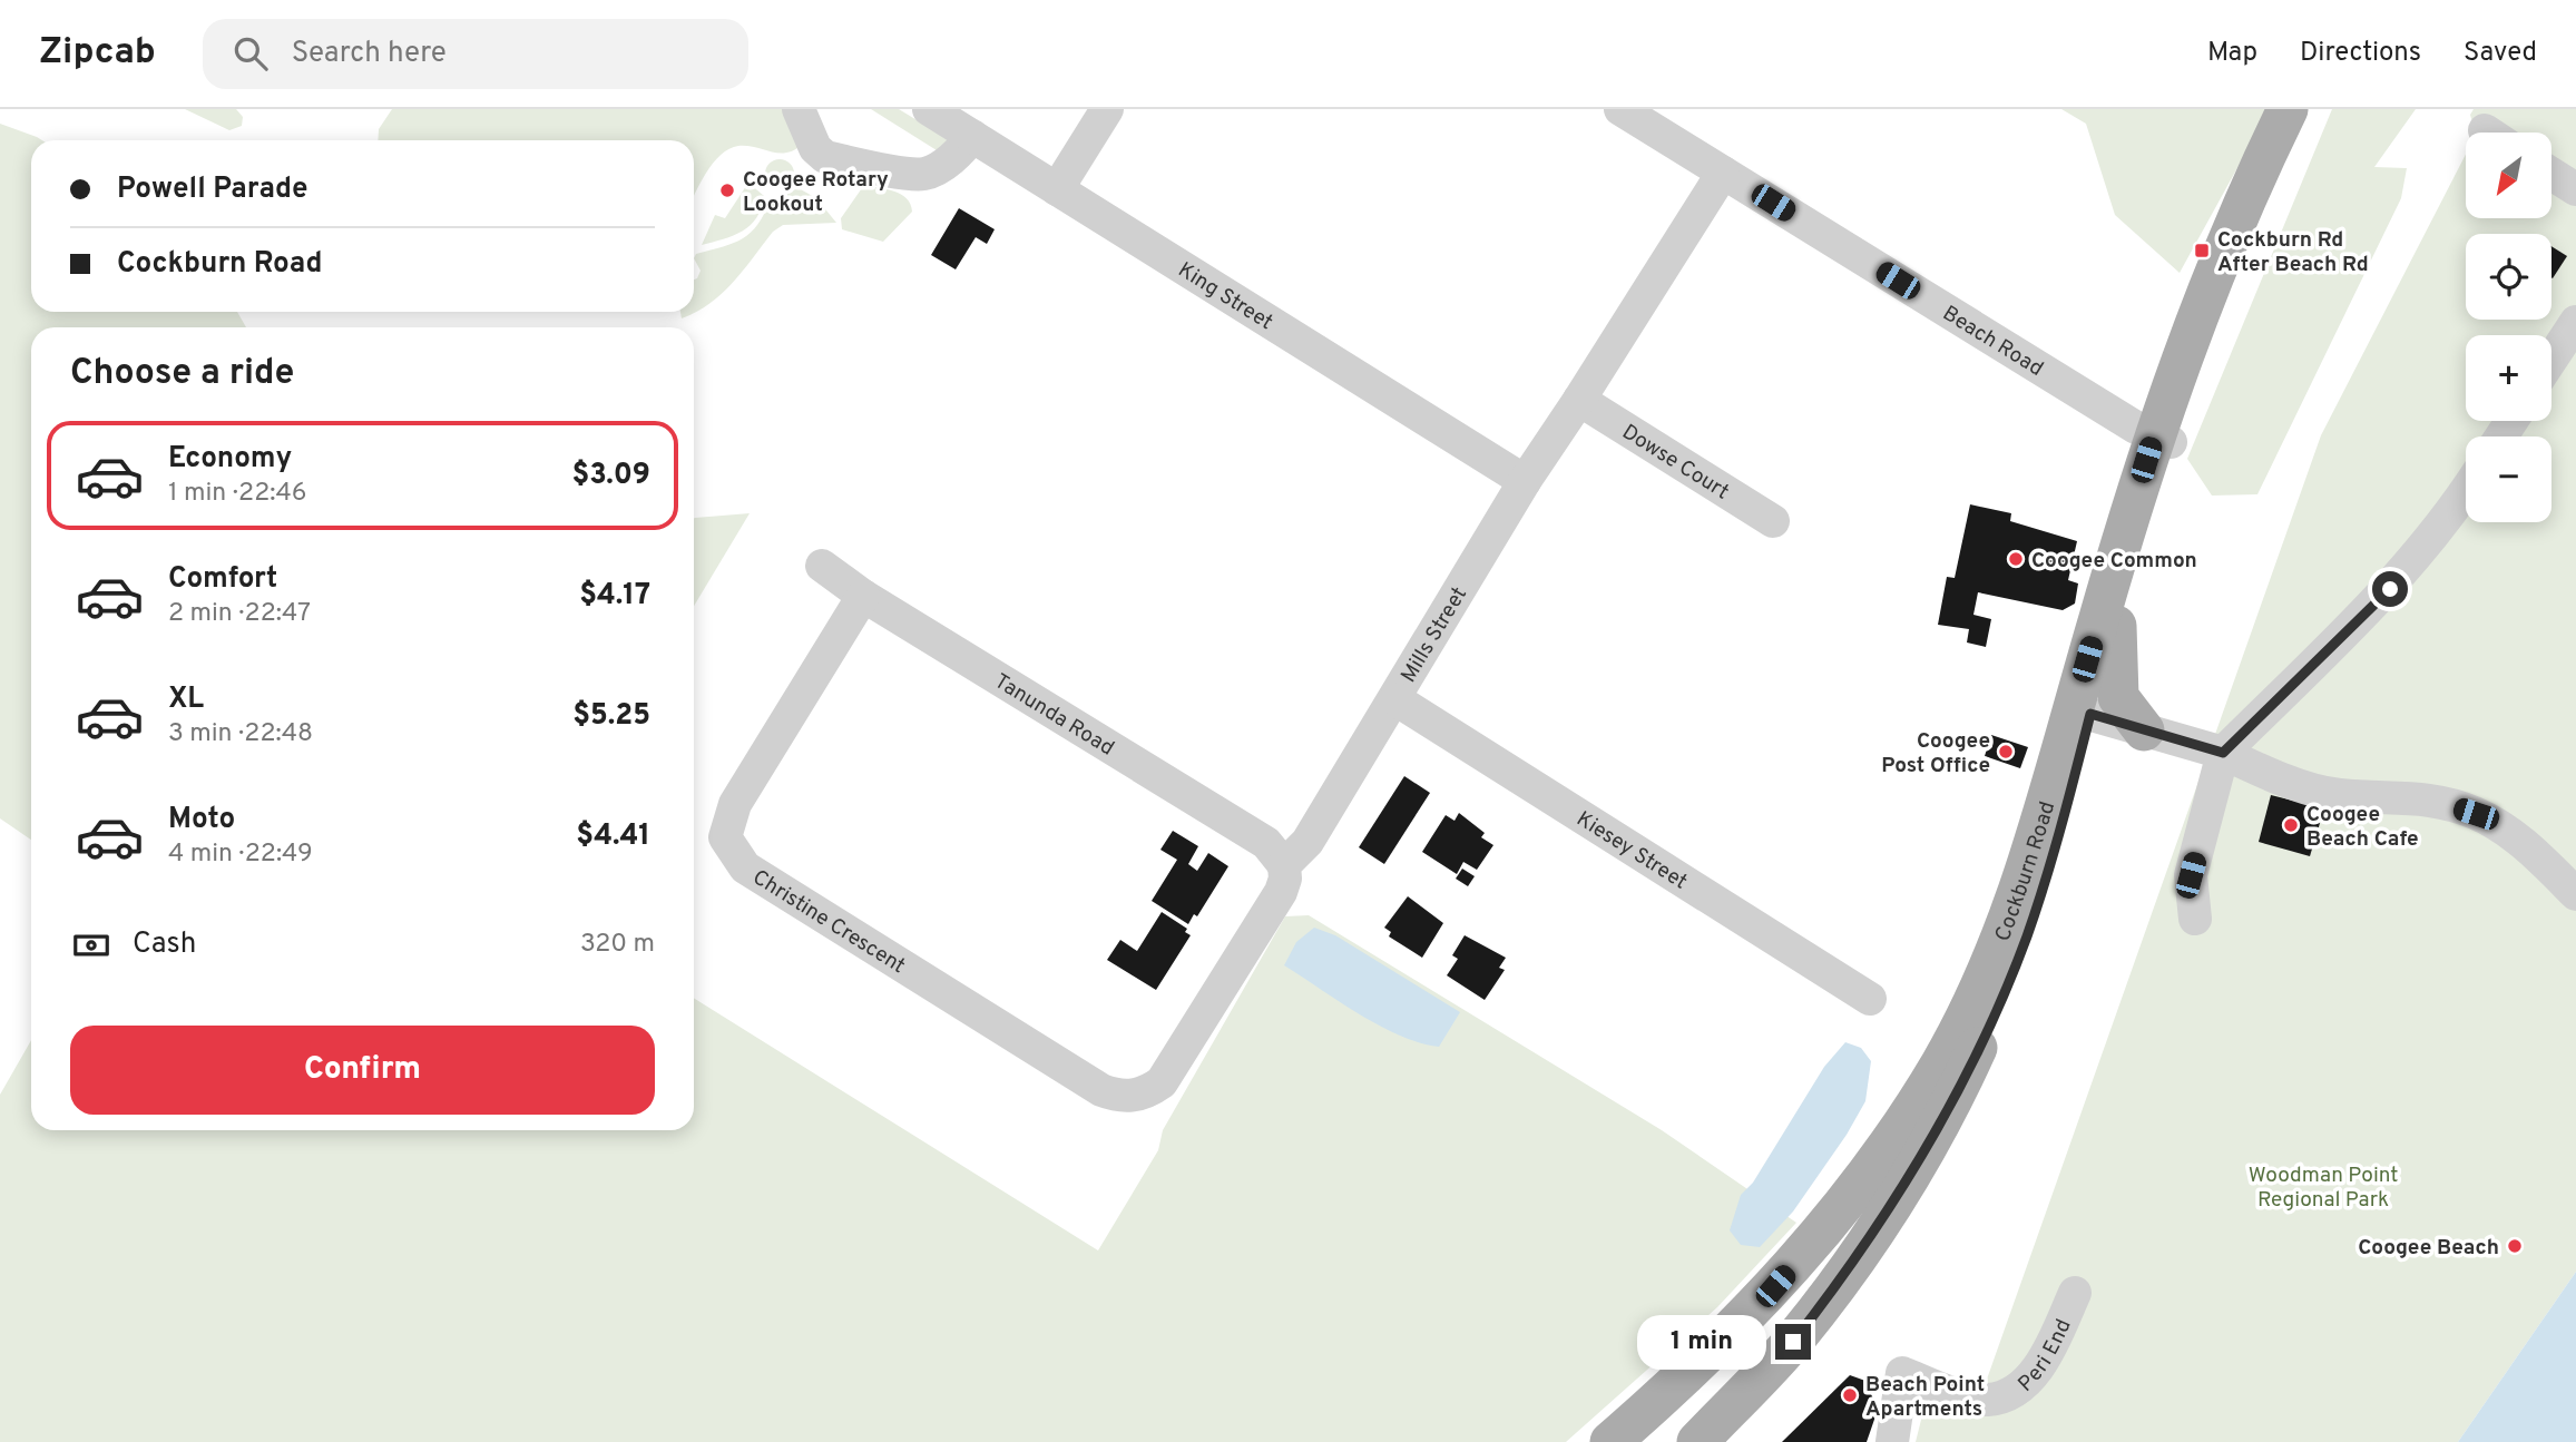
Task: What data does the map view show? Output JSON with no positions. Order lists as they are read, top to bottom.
{
  "streets": {
    "main road": ["Cockburn Road"],
    "street": [
      "King Street",
      "Beach Road",
      "Dowse Court",
      "Mills Street",
      "Tanunda Road",
      "Kiesey Street",
      "Christine Crescent",
      "Peri End"
    ]
  },
  "crossings": [
    ["King Street", "Mills Street"],
    ["Beach Road", "Mills Street"],
    ["Beach Road", "Cockburn Road"],
    ["Dowse Court", "Mills Street"],
    ["Mills Street", "Tanunda Road"],
    ["Mills Street", "Kiesey Street"],
    ["Mills Street", "Christine Crescent"],
    ["Tanunda Road", "Christine Crescent"]
  ],
  "parks": ["Woodman Point Regional Park"],
  "places": {
    "other": [
      "Coogee Rotary Lookout",
      "Coogee Common",
      "Coogee Post Office",
      "Coogee Beach Cafe",
      "Coogee Beach",
      "Beach Point Apartments"
    ],
    "transit": ["Cockburn Rd After Beach Rd"]
  },
  "north": "bottom left",
  "page": {
    "header": "Zipcab",
    "search": "Search here",
    "nav": ["Map", "Directions", "Saved"],
    "map_buttons": ["+", "−"],
    "banner": ["Powell Parade", "Cockburn Road"],
    "heading": "Choose a ride",
    "list": [
      {
        "name": "Economy",
        "note": "1 min · 22:46",
        "value": "$3.09"
      },
      {
        "name": "Comfort",
        "note": "2 min · 22:47",
        "value": "$4.17"
      },
      {
        "name": "XL",
        "note": "3 min · 22:48",
        "value": "$5.25"
      },
      {
        "name": "Moto",
        "note": "4 min · 22:49",
        "value": "$4.41"
      }
    ],
    "pay": ["Cash", "320 m"],
    "buttons": "Confirm",
    "bubble": "1 min"
  }
}
